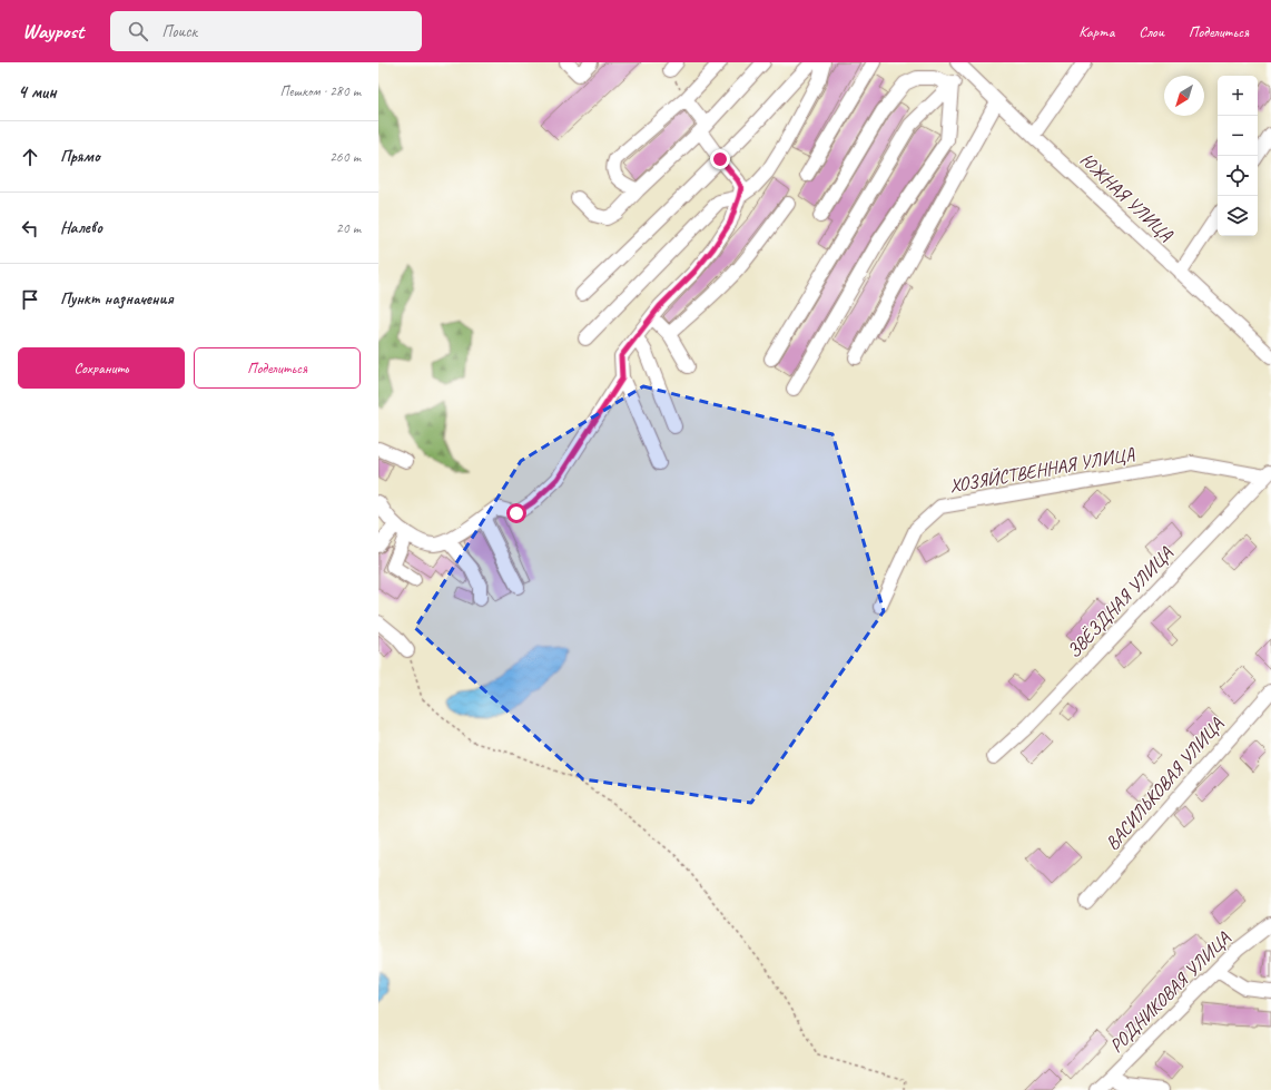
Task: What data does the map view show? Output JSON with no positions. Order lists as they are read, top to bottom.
{
  "streets": {
    "street": [
      "ЮЖНАЯ УЛИЦА",
      "ХОЗЯЙСТВЕННАЯ УЛИЦА",
      "ЗВЁЗДНАЯ УЛИЦА",
      "ВАСИЛЬКОВАЯ УЛИЦА",
      "РОДНИКОВАЯ УЛИЦА"
    ]
  },
  "crossings": [
    ["ХОЗЯЙСТВЕННАЯ УЛИЦА", "ЗВЁЗДНАЯ УЛИЦА"]
  ],
  "north": "bottom left",
  "page": {
    "header": "Waypost",
    "search": "Поиск",
    "nav": ["Карта", "Слои", "Поделиться"],
    "heading": ["4 мин", "Пешком · 280 m"],
    "map_buttons": ["+", "−"],
    "list": [
      ["Прямо", "260 m"],
      ["Налево", "20 m"],
      "Пункт назначения"
    ],
    "buttons": ["Сохранить", "Поделиться"]
  }
}
